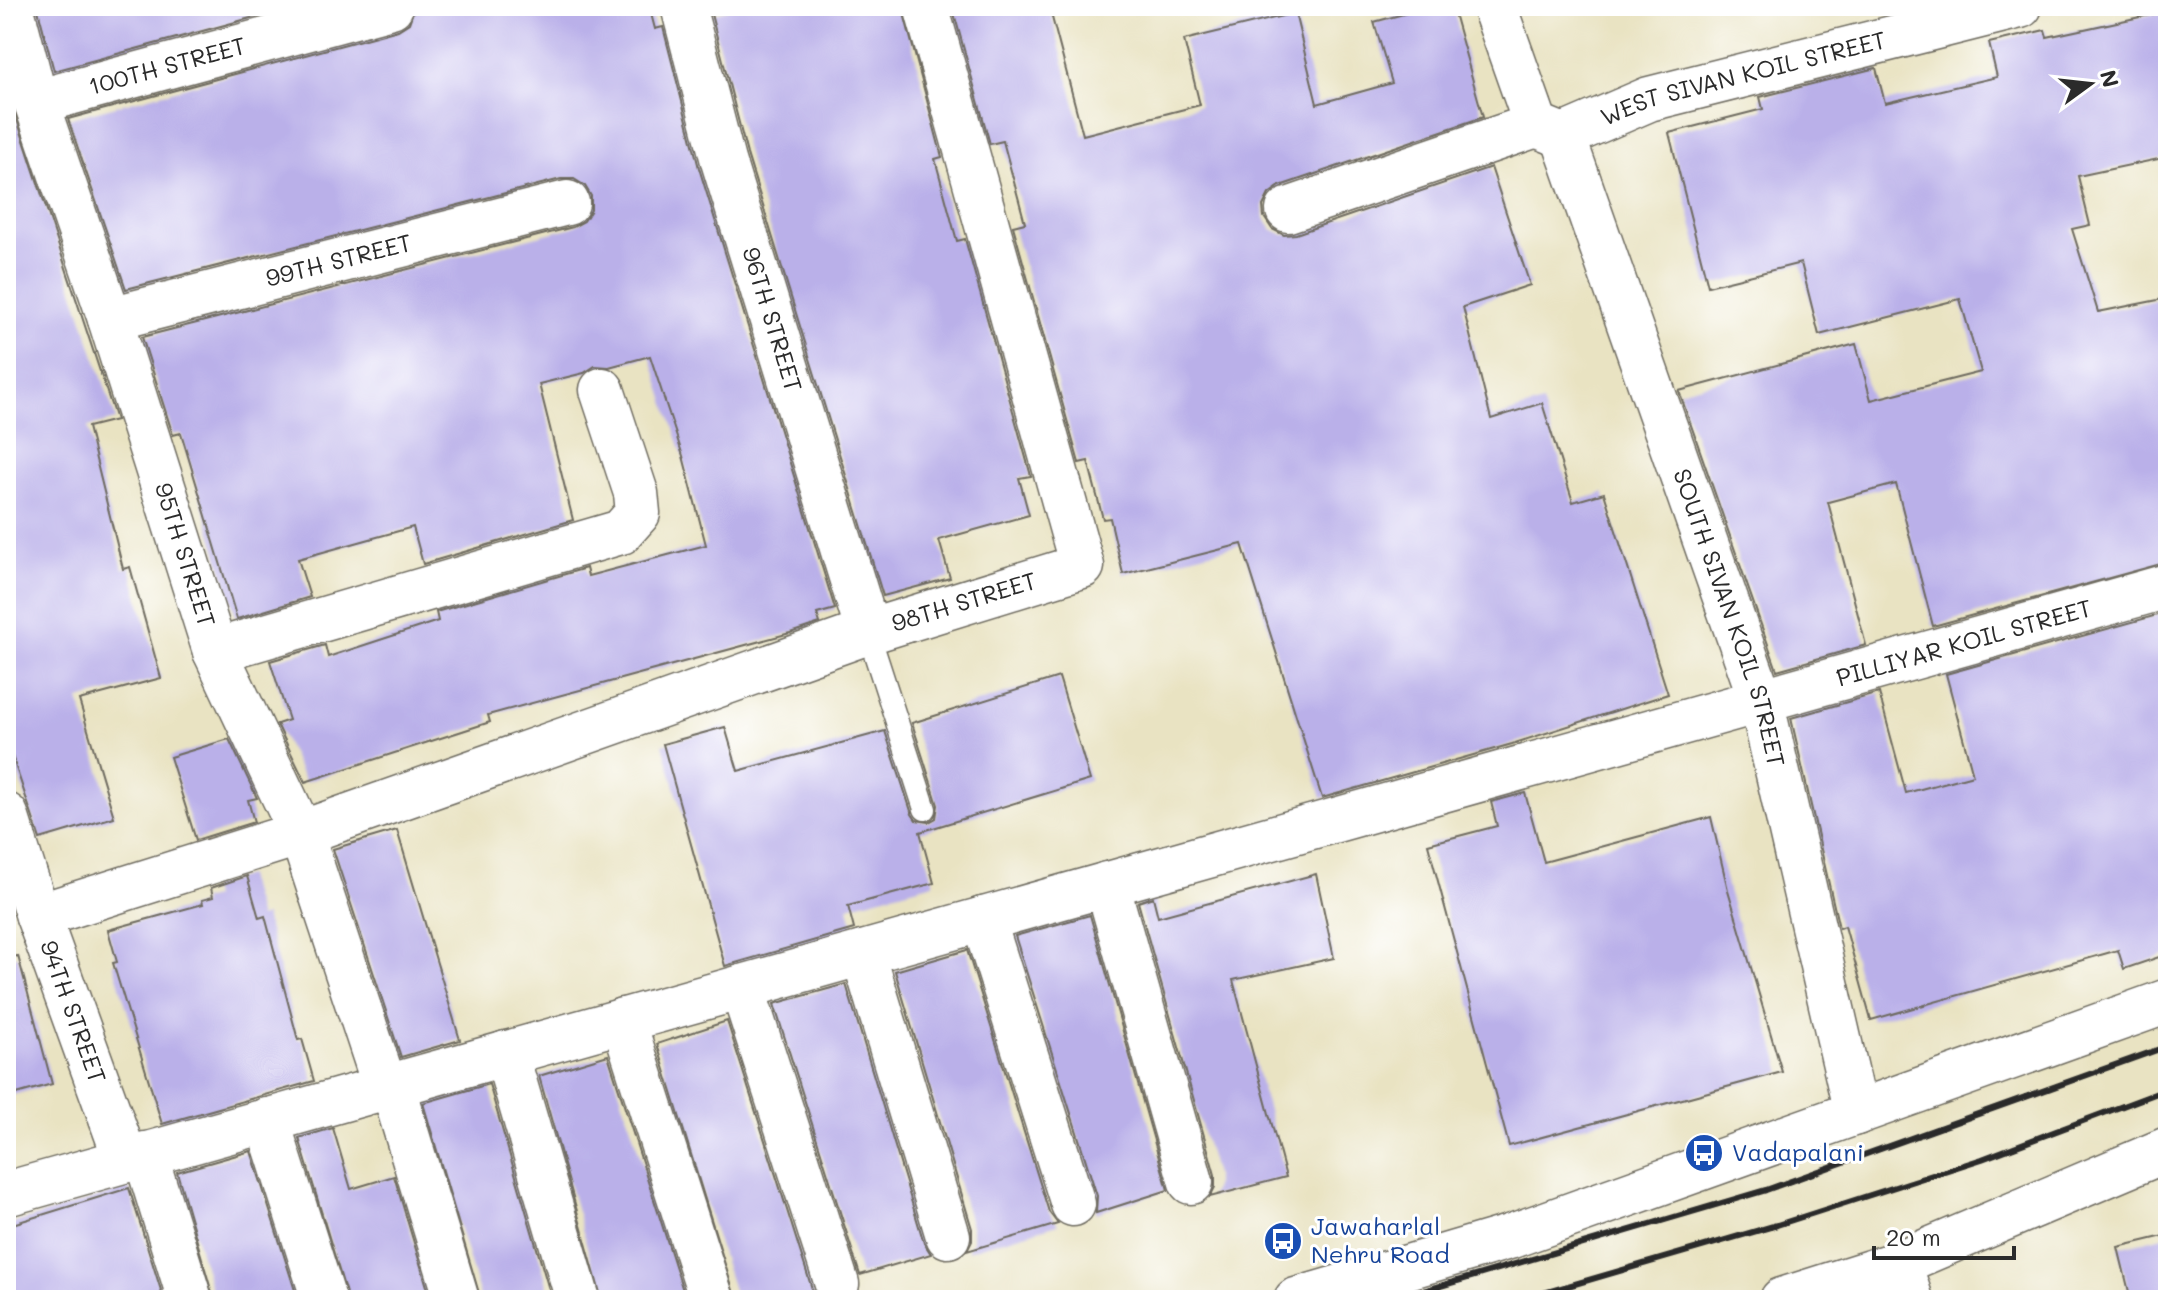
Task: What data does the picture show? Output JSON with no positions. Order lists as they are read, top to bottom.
{
  "streets": {
    "street": [
      "100TH STREET",
      "WEST SIVAN KOIL STREET",
      "99TH STREET",
      "96TH STREET",
      "95TH STREET",
      "98TH STREET",
      "SOUTH SIVAN KOIL STREET",
      "PILLIYAR KOIL STREET",
      "94TH STREET"
    ]
  },
  "crossings": [
    ["100TH STREET", "95TH STREET"],
    ["WEST SIVAN KOIL STREET", "SOUTH SIVAN KOIL STREET"],
    ["99TH STREET", "95TH STREET"],
    ["96TH STREET", "98TH STREET"],
    ["95TH STREET", "98TH STREET"],
    ["95TH STREET", "PILLIYAR KOIL STREET"],
    ["SOUTH SIVAN KOIL STREET", "PILLIYAR KOIL STREET"],
    ["PILLIYAR KOIL STREET", "94TH STREET"]
  ],
  "places": {
    "bus stop": ["Vadapalani", "Jawaharlal Nehru Road"]
  },
  "scale_bar": "20 m",
  "north": "right"
}
